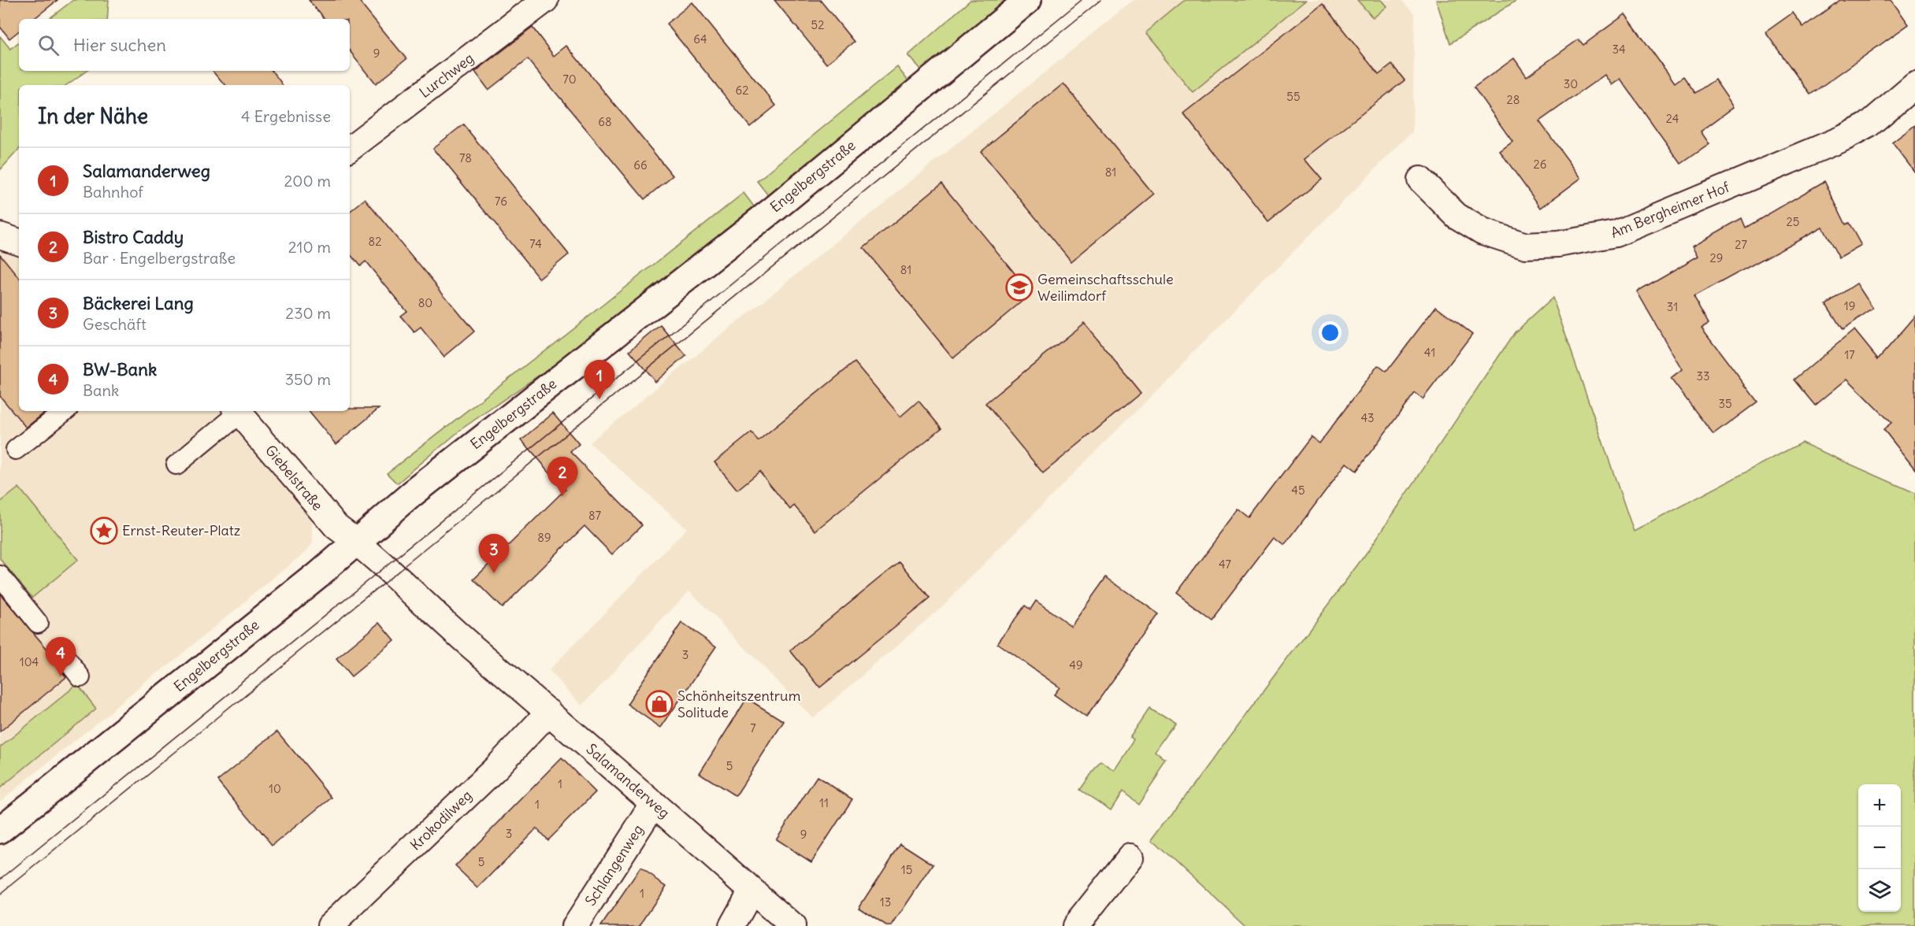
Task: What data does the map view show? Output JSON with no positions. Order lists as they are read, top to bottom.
{
  "streets": {
    "main road": ["Engelbergstraße"],
    "street": [
      "Lurchweg",
      "Am Bergheimer Hof",
      "Giebelstraße",
      "Salamanderweg",
      "Krokodilweg",
      "Schlangenweg"
    ]
  },
  "crossings": [
    ["Engelbergstraße", "Giebelstraße"],
    ["Engelbergstraße", "Salamanderweg"],
    ["Giebelstraße", "Salamanderweg"],
    ["Salamanderweg", "Krokodilweg"],
    ["Salamanderweg", "Schlangenweg"]
  ],
  "places": {
    "school or university": ["Gemeinschaftsschule Weilimdorf"],
    "place": ["Ernst-Reuter-Platz"],
    "shop": ["Schönheitszentrum Solitude"]
  },
  "house_numbers": [
    "52",
    "64",
    "34",
    "9",
    "70",
    "30",
    "62",
    "55",
    "28",
    "24",
    "68",
    "78",
    "26",
    "66",
    "81",
    "76",
    "25",
    "82",
    "74",
    "27",
    "29",
    "81",
    "80",
    "19",
    "31",
    "41",
    "17",
    "33",
    "35",
    "43",
    "45",
    "87",
    "89",
    "47",
    "3",
    "104",
    "49",
    "7",
    "5",
    "1",
    "10",
    "11",
    "1",
    "3",
    "9",
    "5",
    "15",
    "1",
    "13"
  ],
  "page": {
    "search": "Hier suchen",
    "heading": ["In der Nähe", "4 Ergebnisse"],
    "list": [
      {
        "mark": "1",
        "name": "Salamanderweg",
        "note": "Bahnhof",
        "value": "200 m"
      },
      {
        "mark": "2",
        "name": "Bistro Caddy",
        "note": "Bar · Engelbergstraße",
        "value": "210 m"
      },
      {
        "mark": "3",
        "name": "Bäckerei Lang",
        "note": "Geschäft",
        "value": "230 m"
      },
      {
        "mark": "4",
        "name": "BW-Bank",
        "note": "Bank",
        "value": "350 m"
      }
    ],
    "pins": [
      "1",
      "2",
      "3",
      "4"
    ],
    "map_buttons": ["+", "−"]
  }
}
